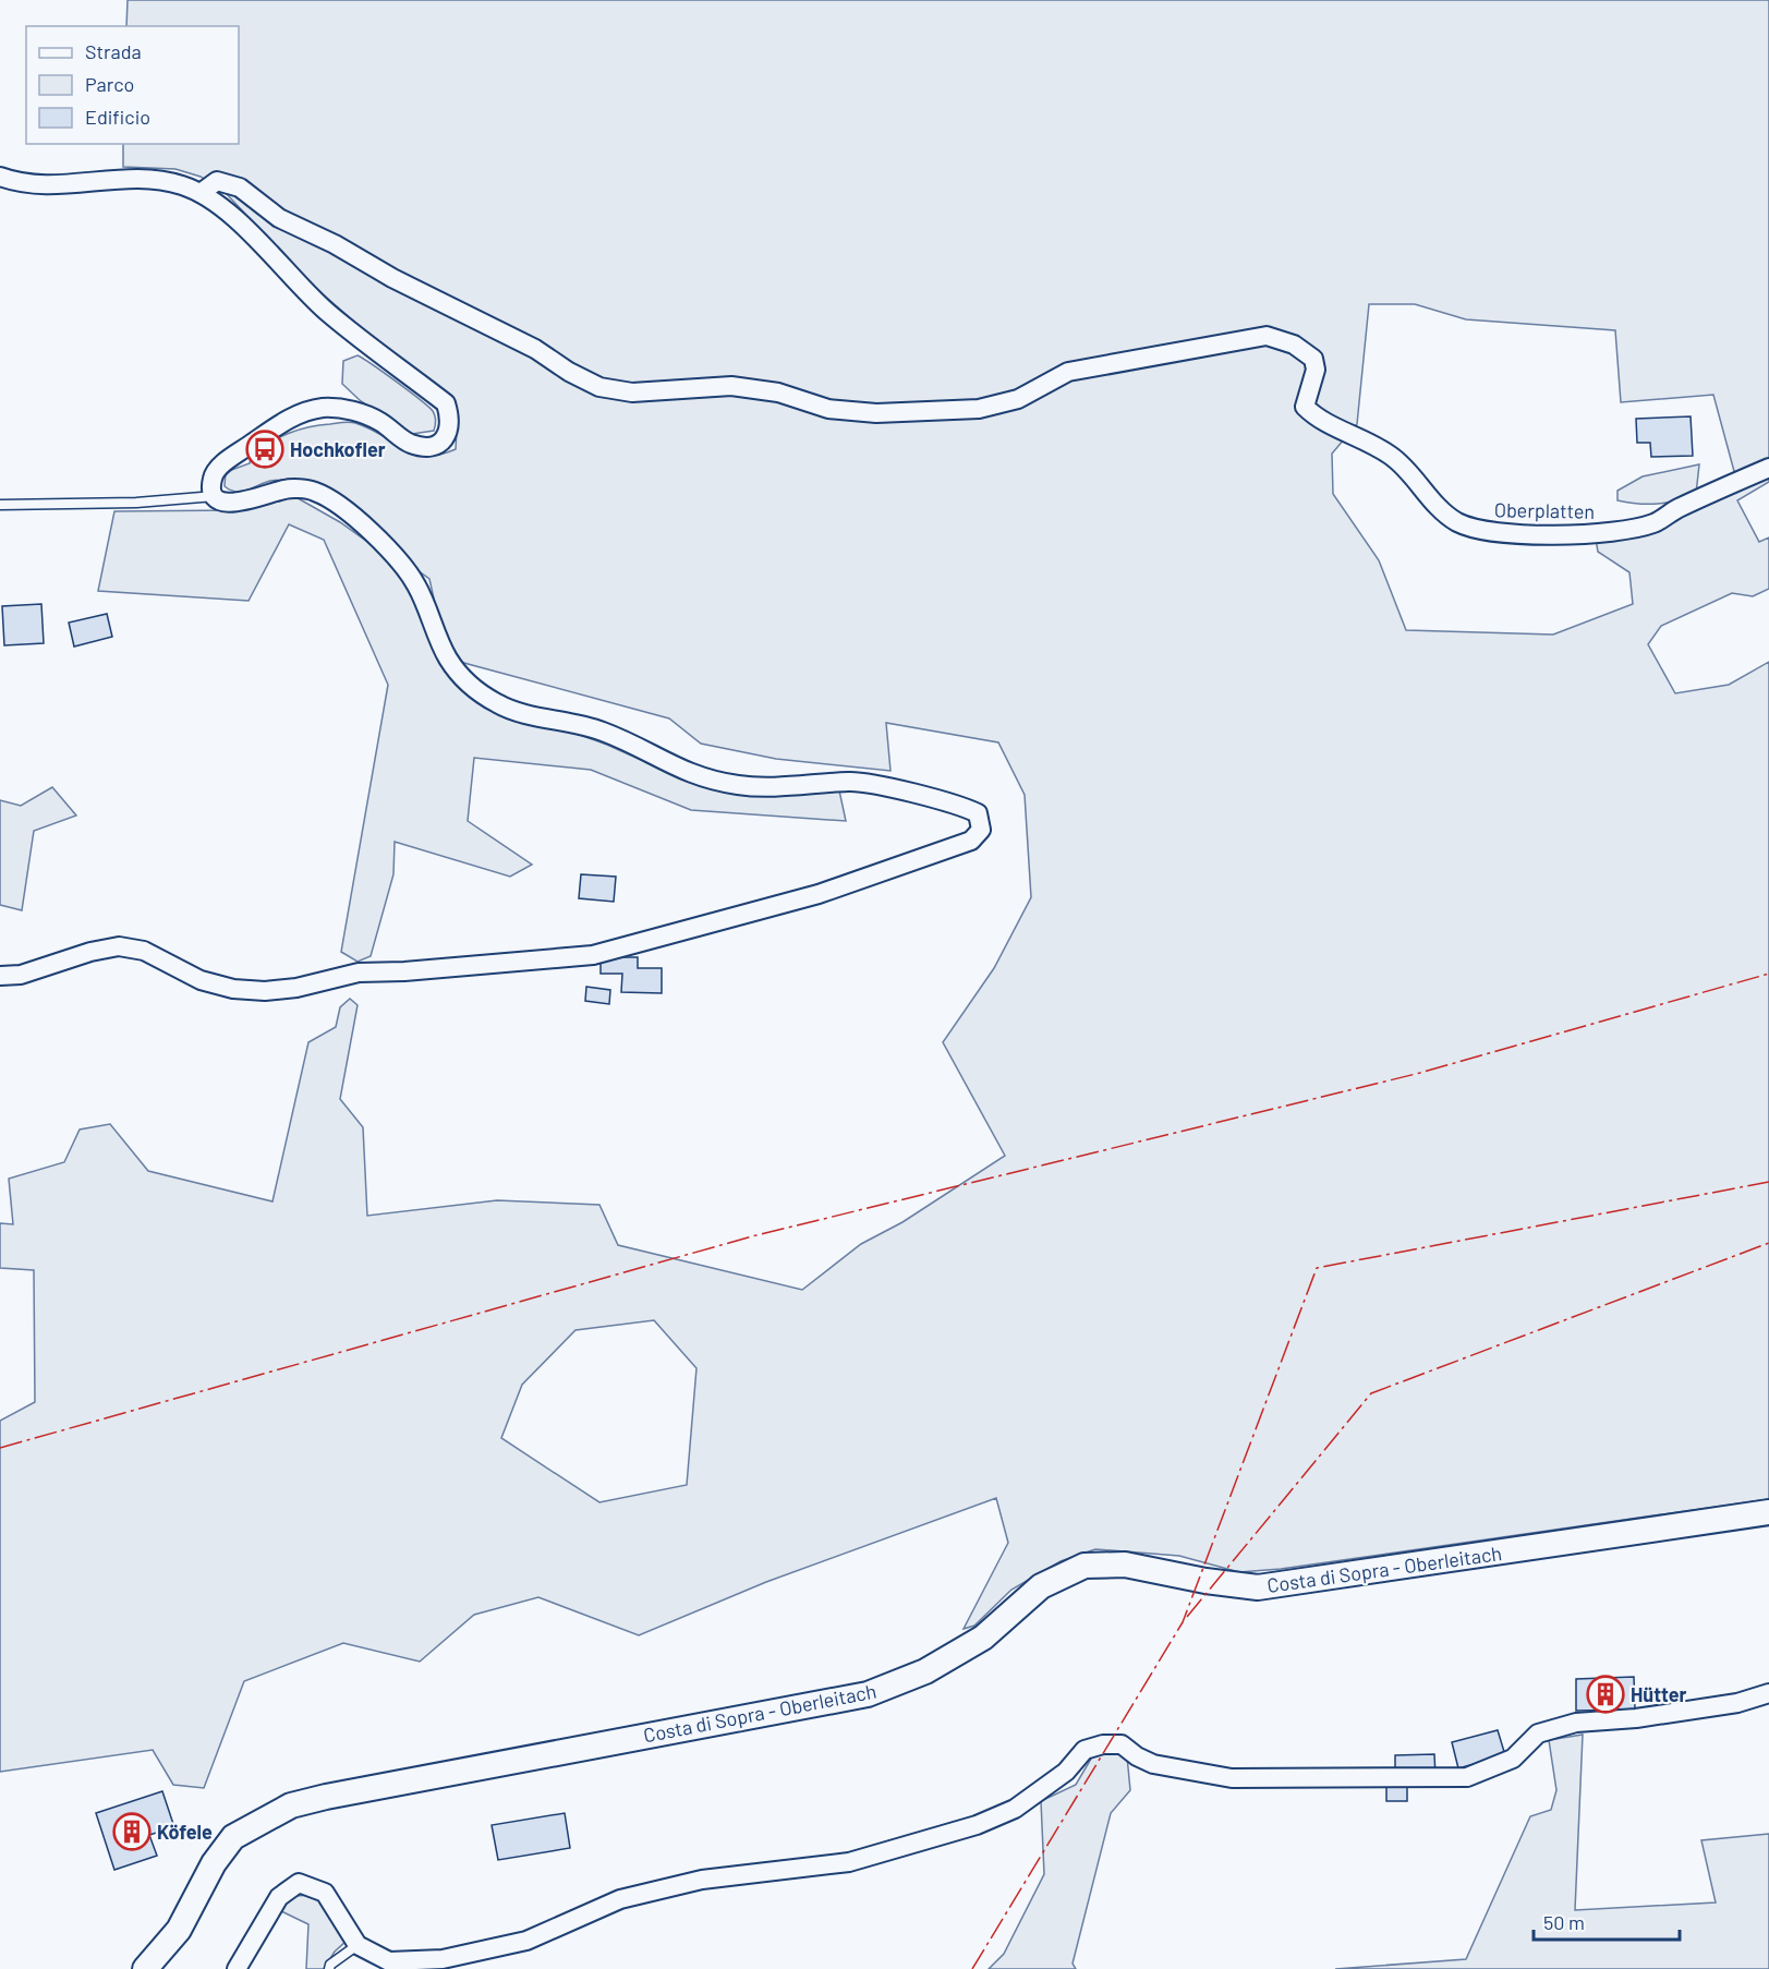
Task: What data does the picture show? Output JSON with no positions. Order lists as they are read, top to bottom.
{
  "streets": {
    "main road": ["Costa di Sopra - Oberleitach"],
    "street": ["Oberplatten"]
  },
  "places": {
    "bus stop": ["Hochkofler"],
    "building": ["Hütter", "Köfele"]
  },
  "legend": ["Strada", "Parco", "Edificio"],
  "scale_bar": "50 m"
}
